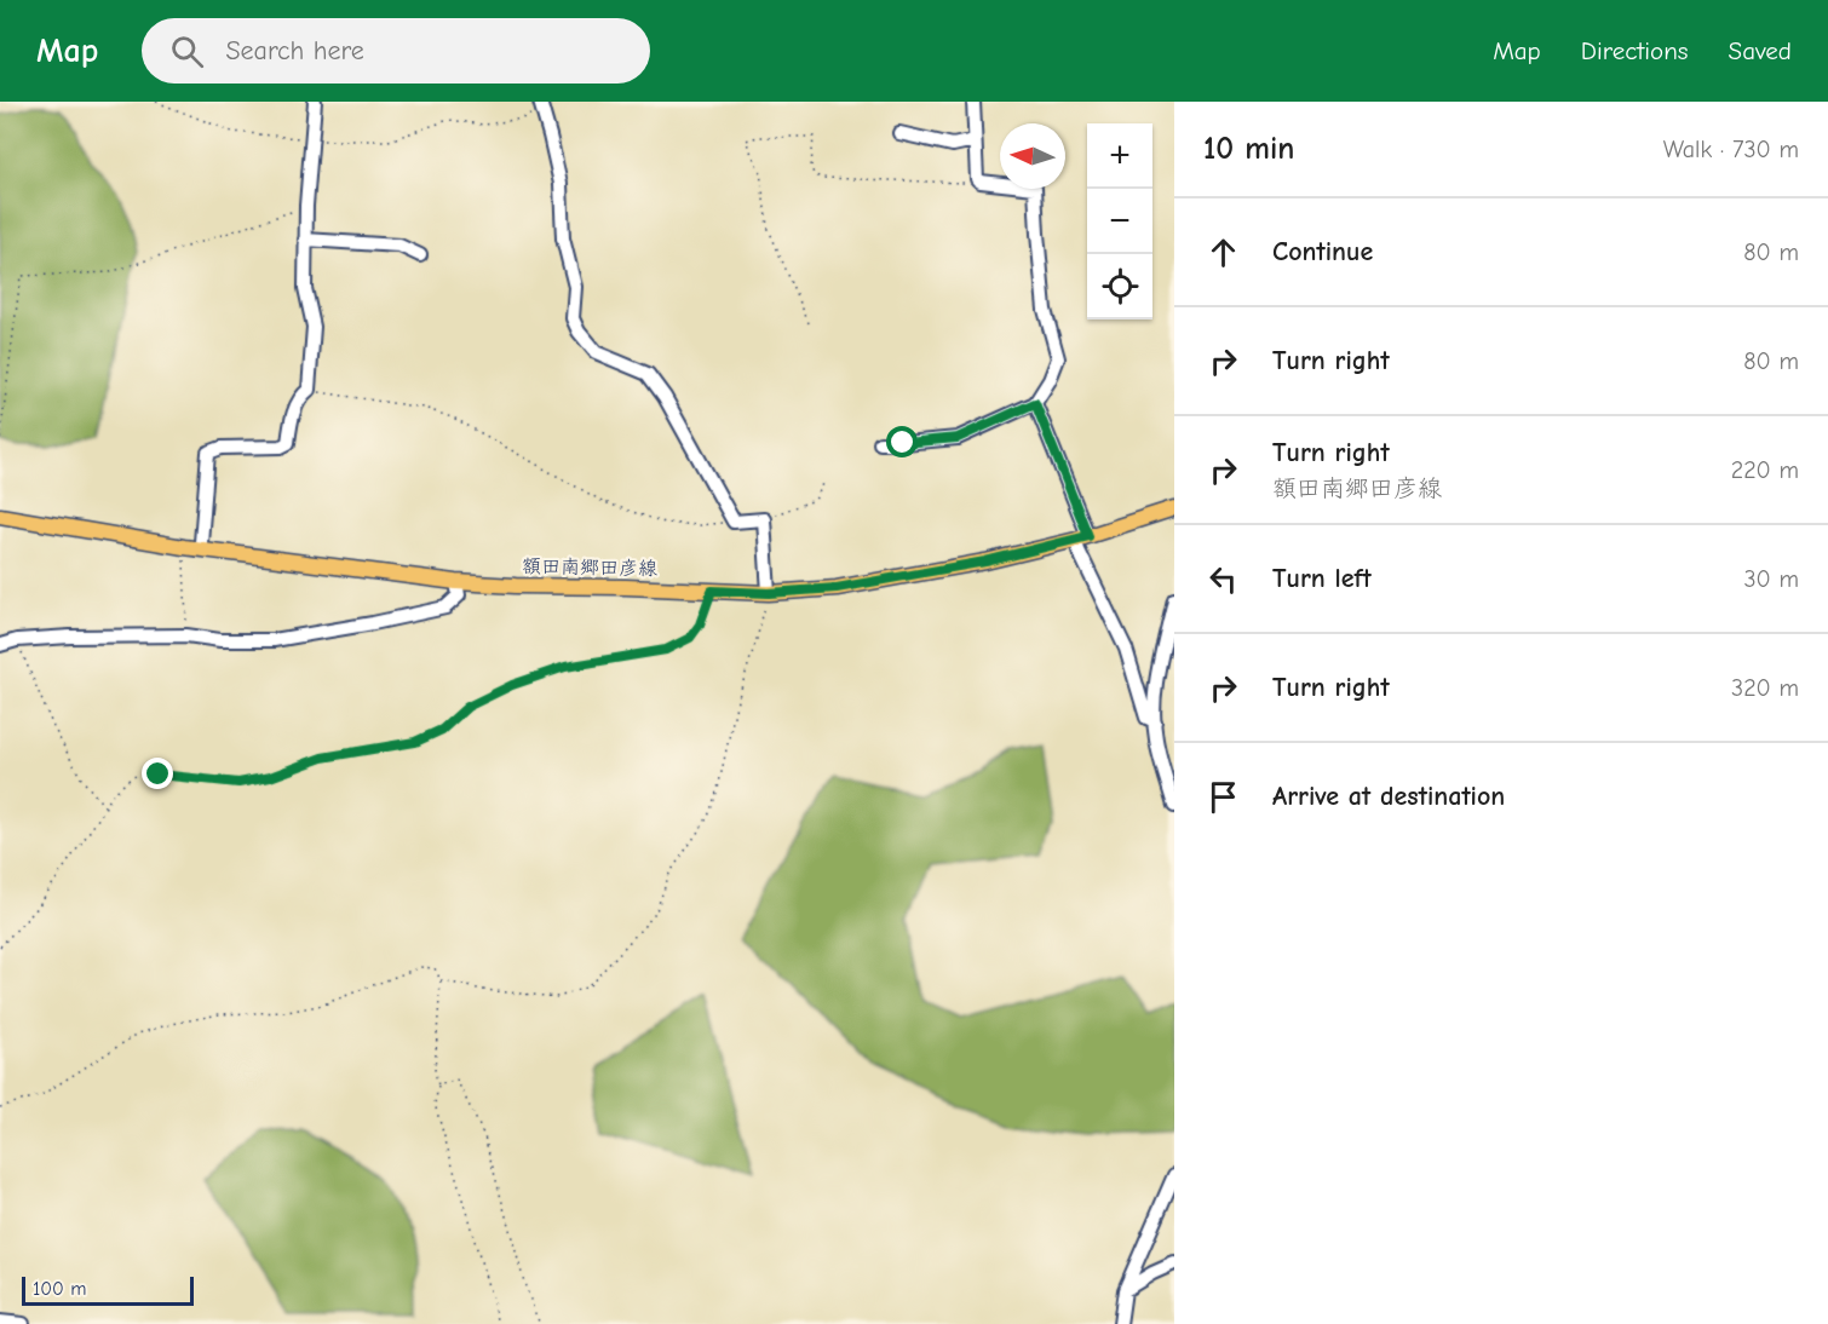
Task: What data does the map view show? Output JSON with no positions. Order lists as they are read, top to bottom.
{
  "streets": {
    "main road": ["額田南郷田彦線"]
  },
  "scale_bar": "100 m",
  "north": "left",
  "page": {
    "header": "Map",
    "search": "Search here",
    "nav": ["Map", "Directions", "Saved"],
    "heading": ["10 min", "Walk · 730 m"],
    "map_buttons": ["+", "−"],
    "list": [
      ["Continue", "80 m"],
      ["Turn right", "80 m"],
      ["Turn right", "額田南郷田彦線", "220 m"],
      ["Turn left", "30 m"],
      ["Turn right", "320 m"],
      "Arrive at destination"
    ],
    "scale": "100 m"
  }
}
